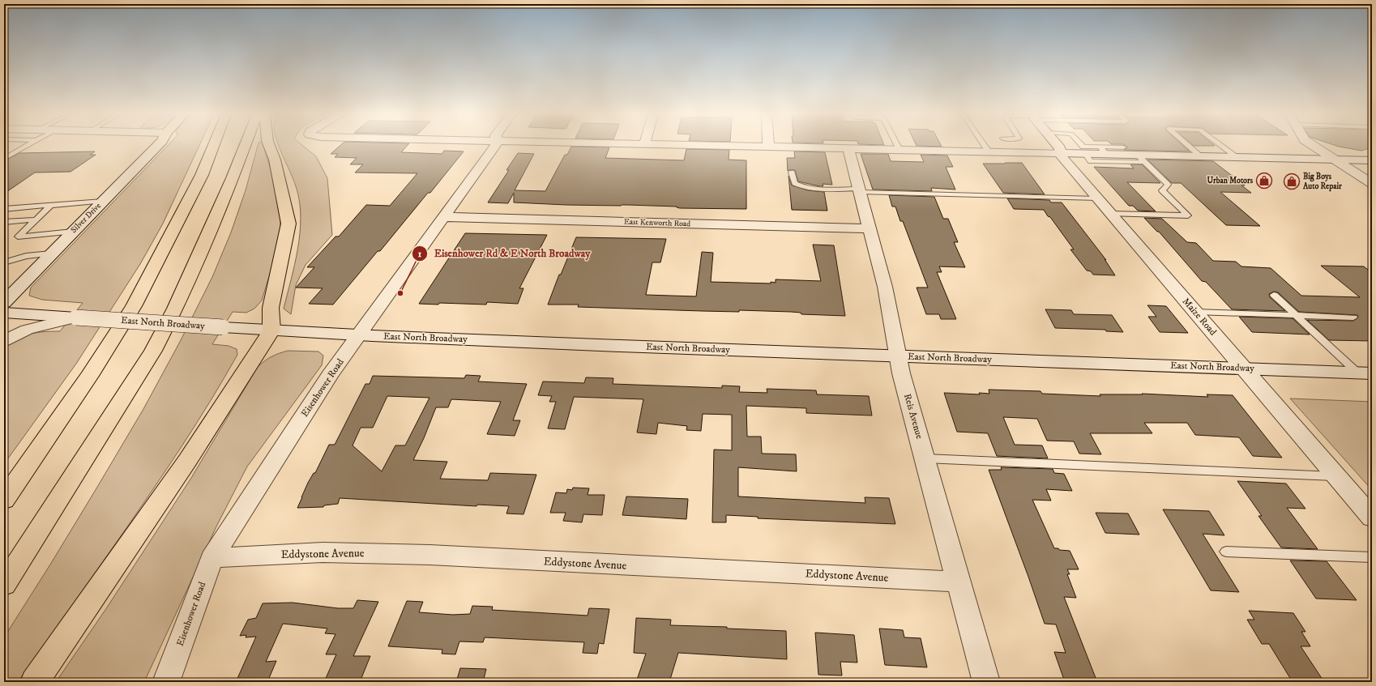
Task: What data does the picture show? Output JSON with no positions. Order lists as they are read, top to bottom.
{
  "streets": {
    "main road": ["Silver Drive", "Maize Road", "East North Broadway"],
    "street": [
      "East Kenworth Road",
      "Eisenhower Road",
      "Reis Avenue",
      "Eddystone Avenue"
    ]
  },
  "crossings": [
    ["East Kenworth Road", "Eisenhower Road"],
    ["East Kenworth Road", "Reis Avenue"],
    ["Maize Road", "East North Broadway"],
    ["East North Broadway", "Eisenhower Road"],
    ["East North Broadway", "Reis Avenue"],
    ["Eisenhower Road", "Eddystone Avenue"],
    ["Reis Avenue", "Eddystone Avenue"]
  ],
  "places": {
    "shop": ["Urban Motors", "Big Boys Auto Repair"],
    "other": ["Eisenhower Rd & E North Broadway"]
  }
}
